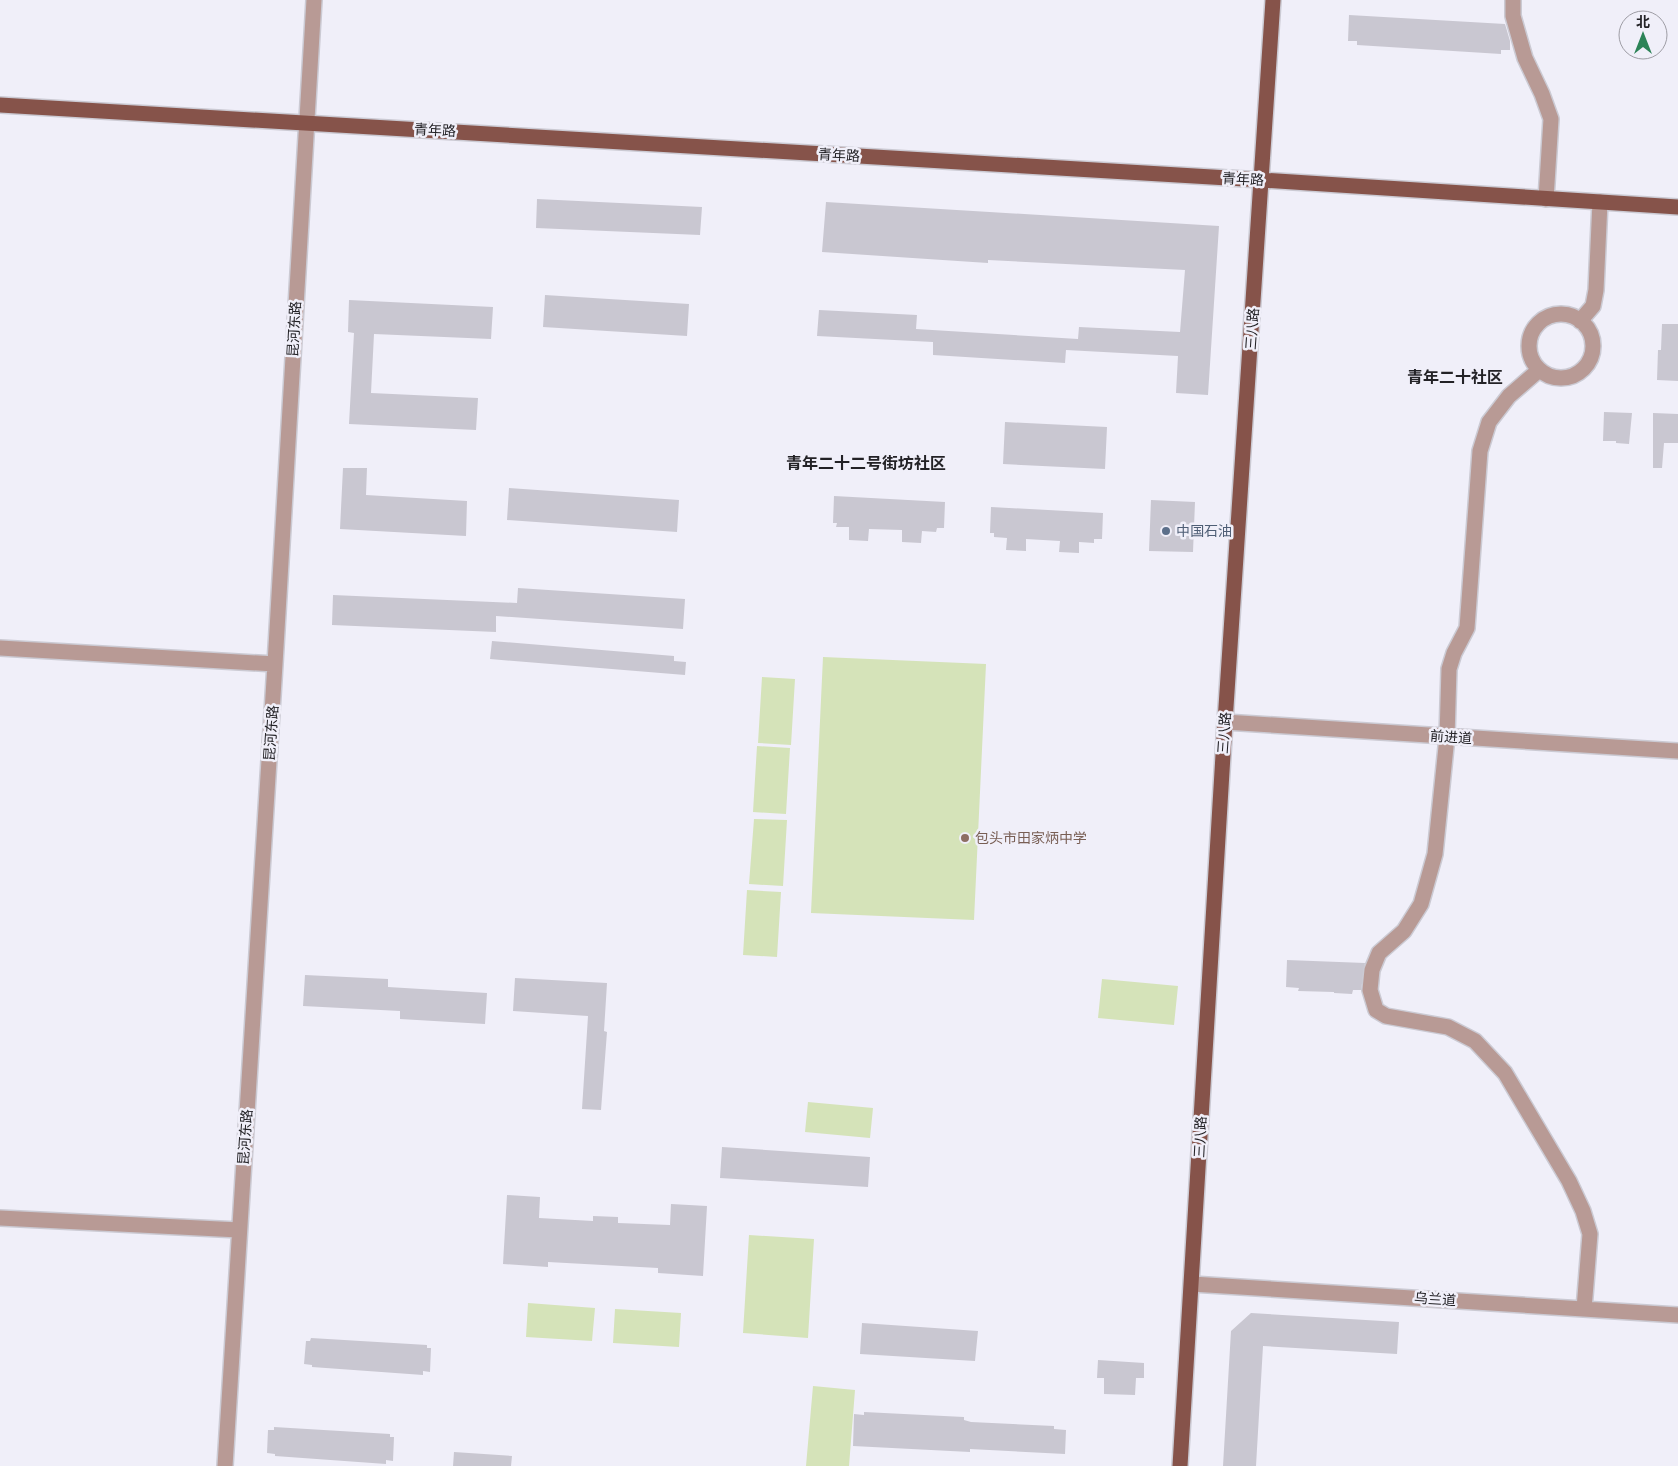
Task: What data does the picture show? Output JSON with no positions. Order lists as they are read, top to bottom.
{
  "streets": {
    "main road": ["青年路", "三八路"],
    "street": ["昆河东路", "前进道", "乌兰道"]
  },
  "crossings": [
    ["青年路", "昆河东路"],
    ["青年路", "三八路"],
    ["三八路", "前进道"],
    ["三八路", "乌兰道"]
  ],
  "districts": ["青年二十社区", "青年二十二号街坊社区"],
  "places": ["中国石油", "包头市田家炳中学"],
  "north": "top"
}
